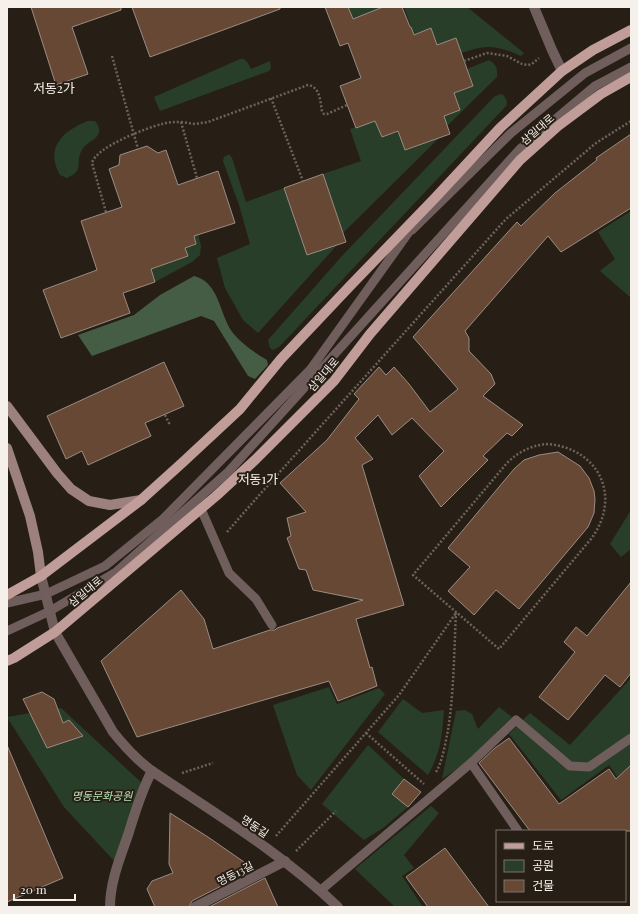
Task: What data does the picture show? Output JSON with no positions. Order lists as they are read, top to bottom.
{
  "streets": {
    "main road": ["삼일대로"],
    "street": ["명동길", "명동13길"]
  },
  "crossings": [
    ["삼일대로", "명동길"],
    ["명동길", "명동13길"]
  ],
  "districts": ["저동2가", "저동1가"],
  "parks": ["명동문화공원"],
  "legend": ["도로", "공원", "건물"],
  "scale_bar": "20 m"
}
